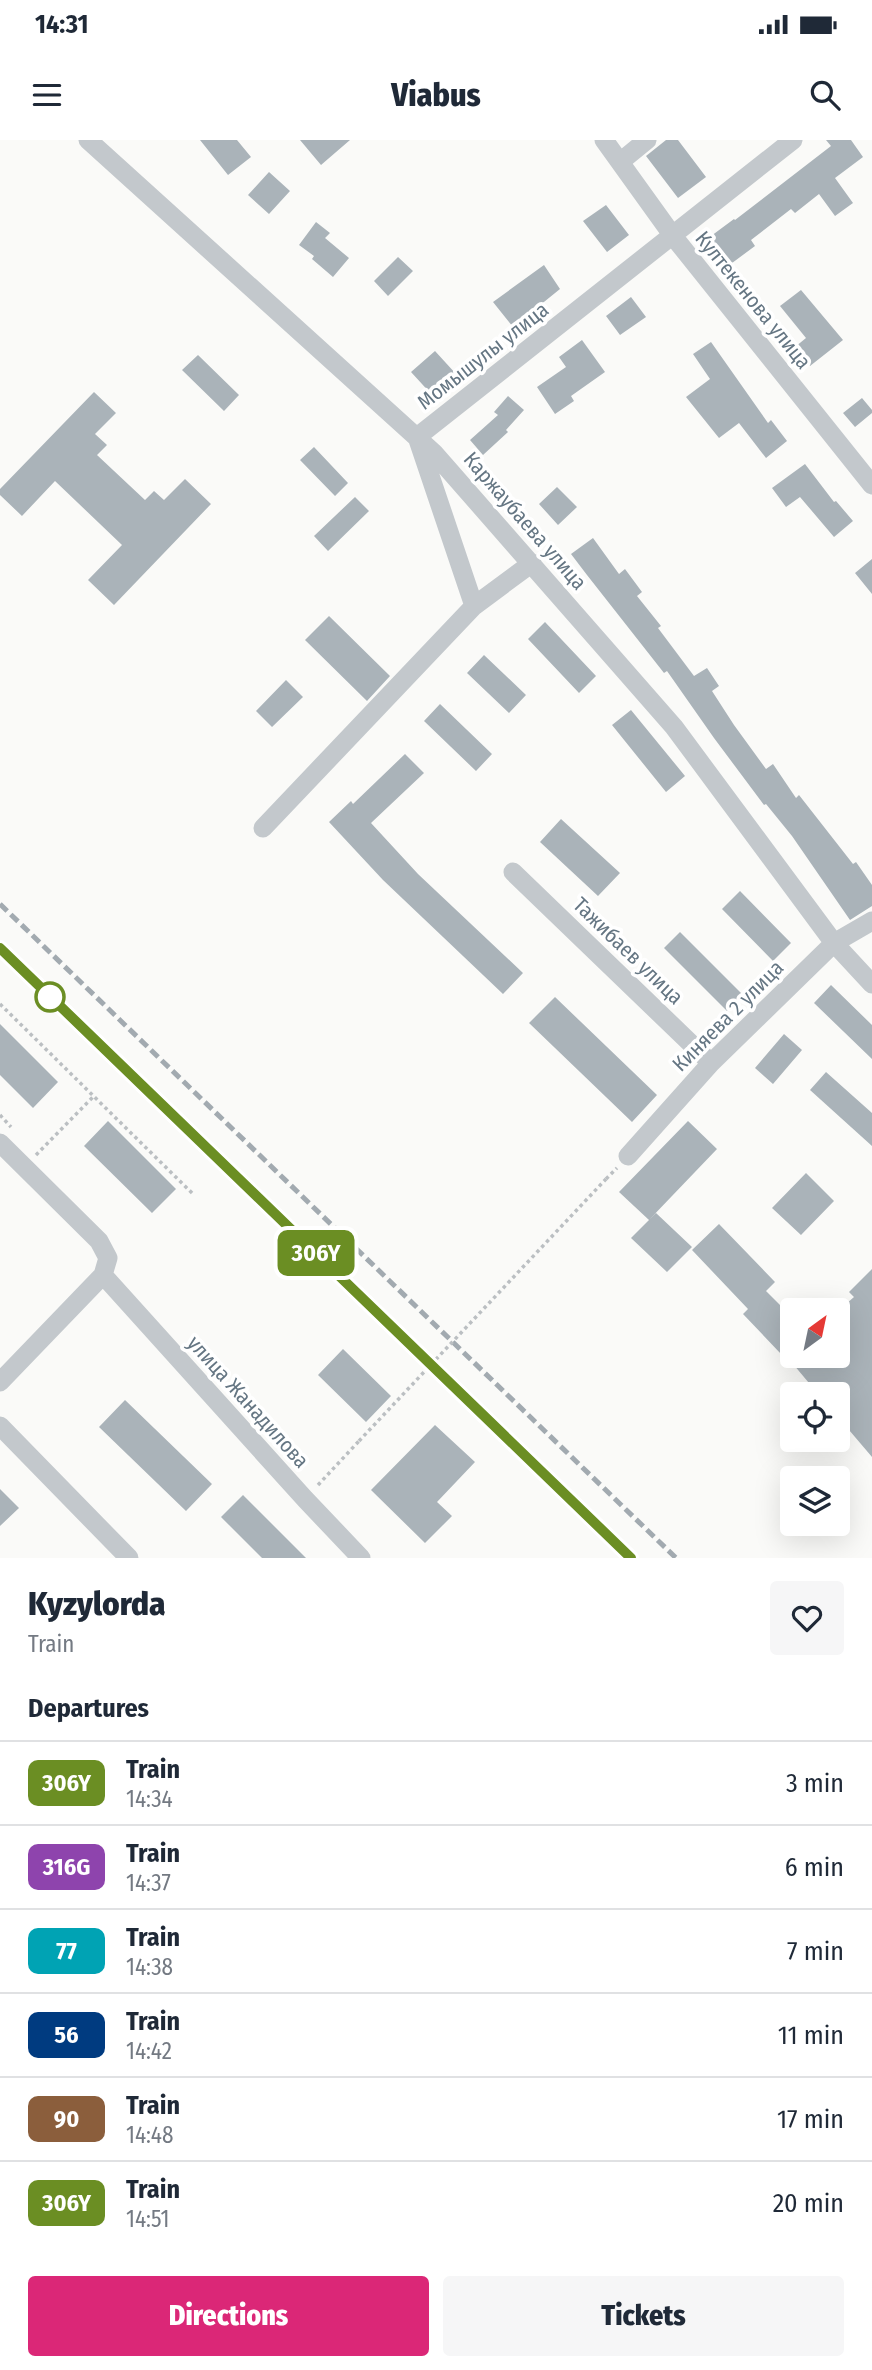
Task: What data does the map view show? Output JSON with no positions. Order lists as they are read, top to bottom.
{
  "streets": {
    "street": [
      "Култекенова улица",
      "Момышулы улица",
      "Каржаубаева улица",
      "Тажибаев улица",
      "Киняева 2 улица",
      "улица Жанадилова"
    ]
  },
  "crossings": [
    ["Култекенова улица", "Момышулы улица"],
    ["Момышулы улица", "Каржаубаева улица"],
    ["Каржаубаева улица", "Киняева 2 улица"],
    ["Тажибаев улица", "Киняева 2 улица"]
  ],
  "north": "top right",
  "page": {
    "status": "14:31",
    "header": "Viabus",
    "on_map": "306Y",
    "heading": [
      ["Kyzylorda", "Train"],
      "Departures"
    ],
    "list": [
      {
        "mark": "306Y",
        "name": "Train",
        "note": "14:34",
        "value": "3 min"
      },
      {
        "mark": "316G",
        "name": "Train",
        "note": "14:37",
        "value": "6 min"
      },
      {
        "mark": "77",
        "name": "Train",
        "note": "14:38",
        "value": "7 min"
      },
      {
        "mark": "56",
        "name": "Train",
        "note": "14:42",
        "value": "11 min"
      },
      {
        "mark": "90",
        "name": "Train",
        "note": "14:48",
        "value": "17 min"
      },
      {
        "mark": "306Y",
        "name": "Train",
        "note": "14:51",
        "value": "20 min"
      }
    ],
    "buttons": ["Directions", "Tickets"]
  }
}
